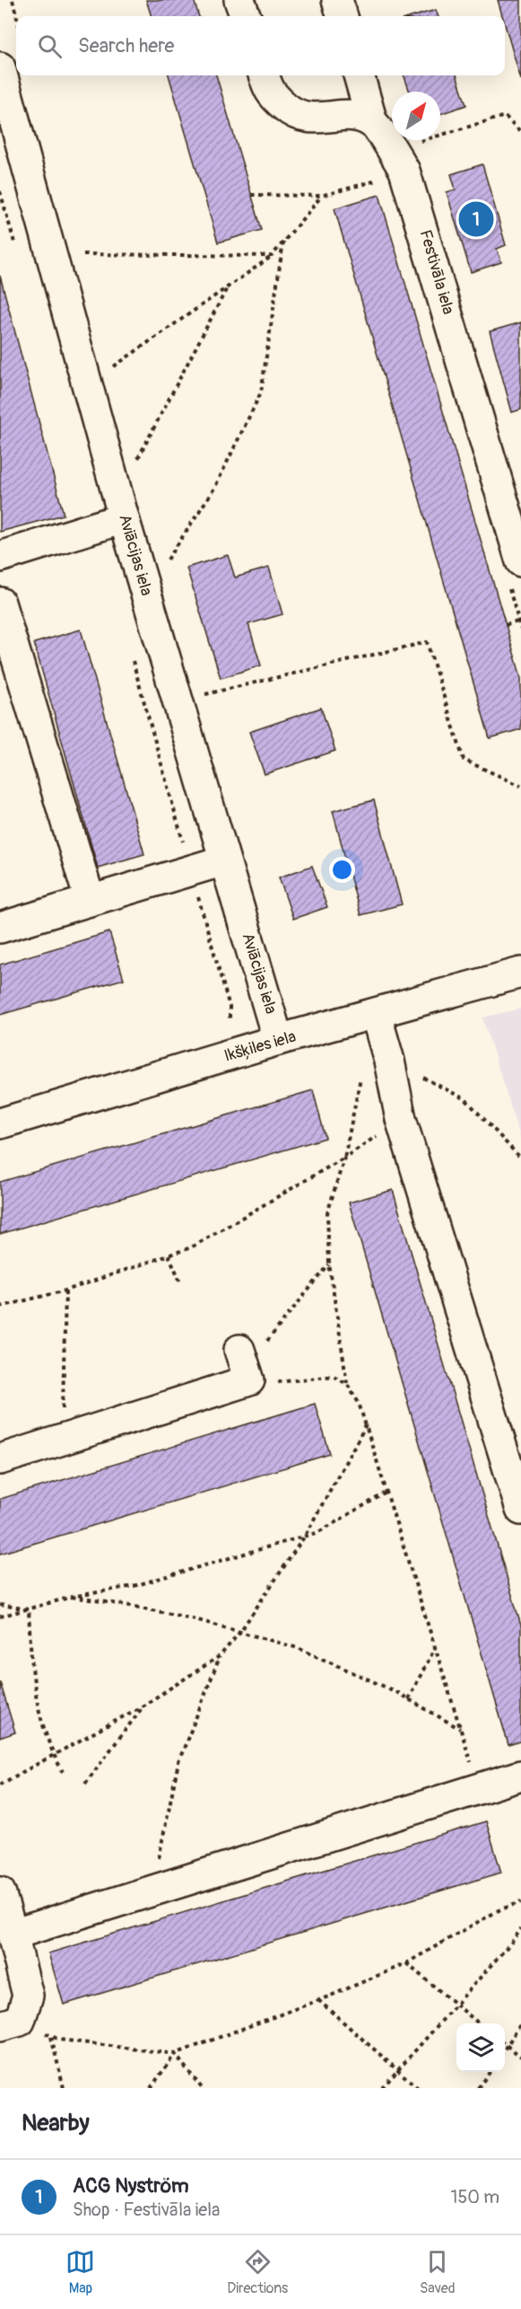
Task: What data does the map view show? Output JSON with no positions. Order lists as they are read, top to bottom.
{
  "streets": {
    "street": ["Festivāla iela", "Aviācijas iela", "Ikšķiles iela"]
  },
  "crossings": [
    ["Aviācijas iela", "Ikšķiles iela"]
  ],
  "north": "top right",
  "page": {
    "search": "Search here",
    "pins": "1",
    "heading": "Nearby",
    "list": [
      {
        "mark": "1",
        "name": "ACG Nyström",
        "note": "Shop · Festivāla iela",
        "value": "150 m"
      }
    ],
    "nav": ["Map", "Directions", "Saved"]
  }
}
